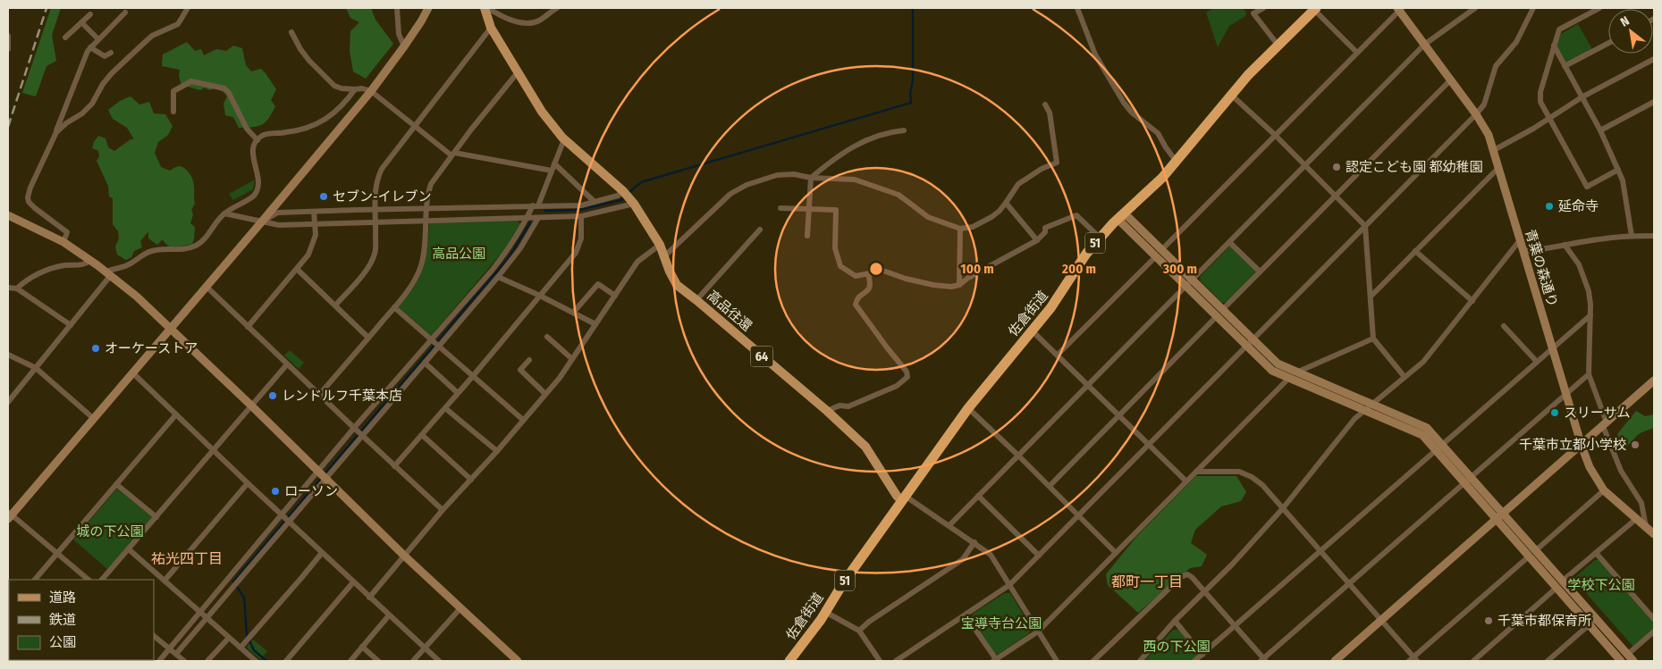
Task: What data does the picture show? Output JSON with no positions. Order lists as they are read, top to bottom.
{
  "streets": {
    "highway": ["51", "佐倉街道"],
    "main road": ["高品往還", "64"],
    "street": ["青葉の森通り"]
  },
  "crossings": [
    ["高品往還", "佐倉街道"],
    ["高品往還", "64"]
  ],
  "districts": ["祐光四丁目", "都町一丁目"],
  "parks": [
    "高品公園",
    "城の下公園",
    "学校下公園",
    "宝導寺台公園",
    "西の下公園"
  ],
  "places": [
    "認定こども園 都幼稚園",
    "セブン-イレブン",
    "延命寺",
    "オーケーストア",
    "レンドルフ千葉本店",
    "スリーサム",
    "千葉市立都小学校",
    "ローソン",
    "千葉市都保育所"
  ],
  "legend": ["道路", "鉄道", "公園"],
  "north": "top left",
  "rings": ["100 m", "200 m", "300 m"]
}
